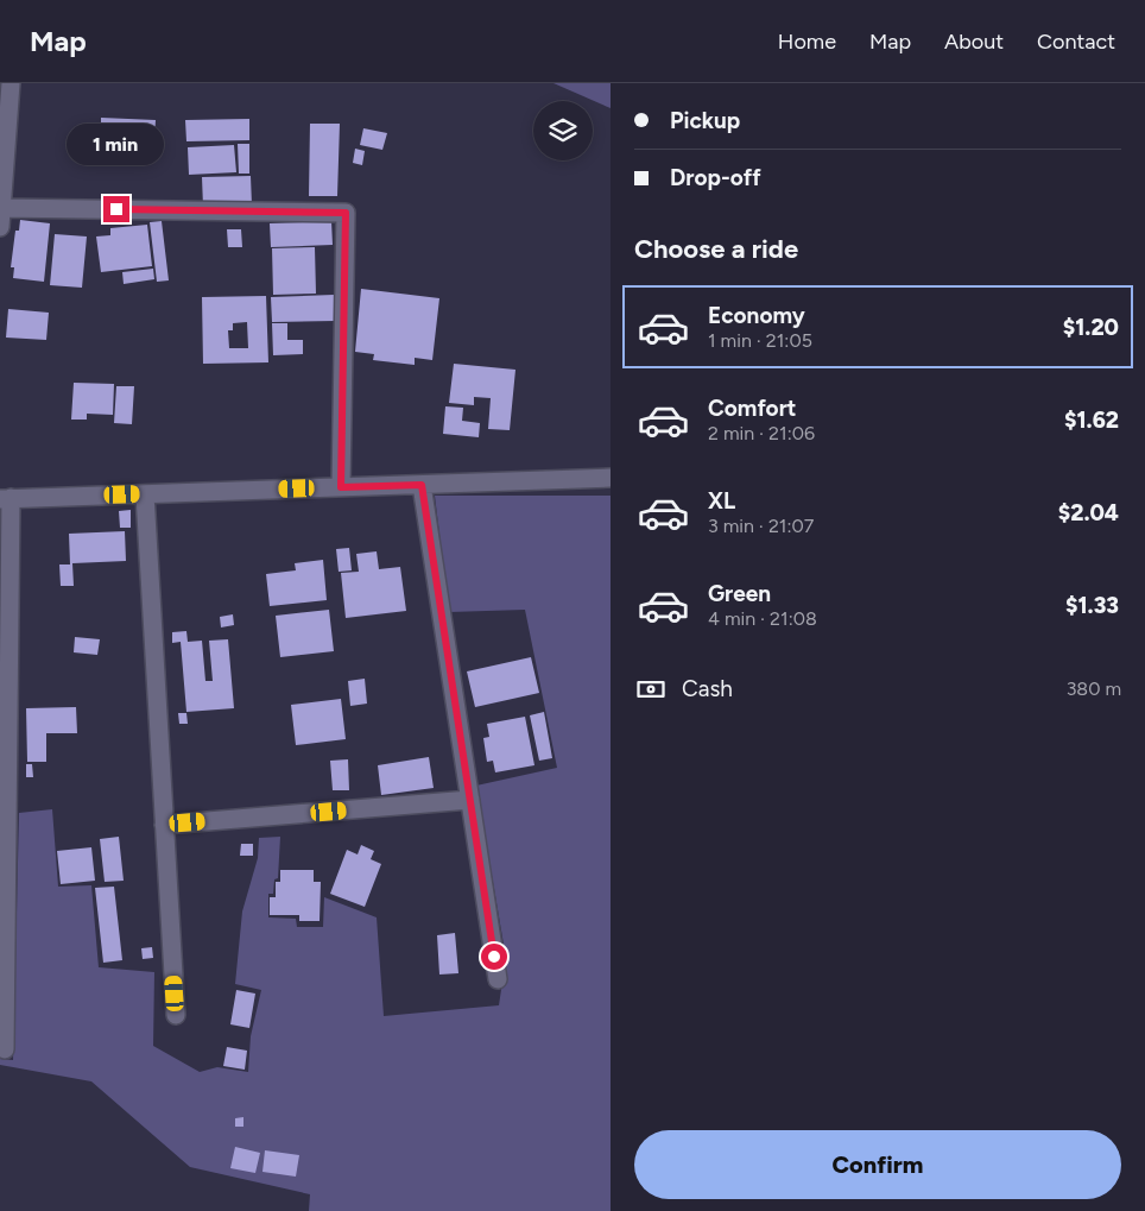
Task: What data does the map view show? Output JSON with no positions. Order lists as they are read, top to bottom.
{
  "page": {
    "header": "Map",
    "nav": [
      "Home",
      "Map",
      "About",
      "Contact"
    ],
    "banner": ["Pickup", "Drop-off"],
    "bubble": "1 min",
    "heading": "Choose a ride",
    "list": [
      {
        "name": "Economy",
        "note": "1 min · 21:05",
        "value": "$1.20"
      },
      {
        "name": "Comfort",
        "note": "2 min · 21:06",
        "value": "$1.62"
      },
      {
        "name": "XL",
        "note": "3 min · 21:07",
        "value": "$2.04"
      },
      {
        "name": "Green",
        "note": "4 min · 21:08",
        "value": "$1.33"
      }
    ],
    "pay": ["Cash", "380 m"],
    "buttons": "Confirm"
  }
}
